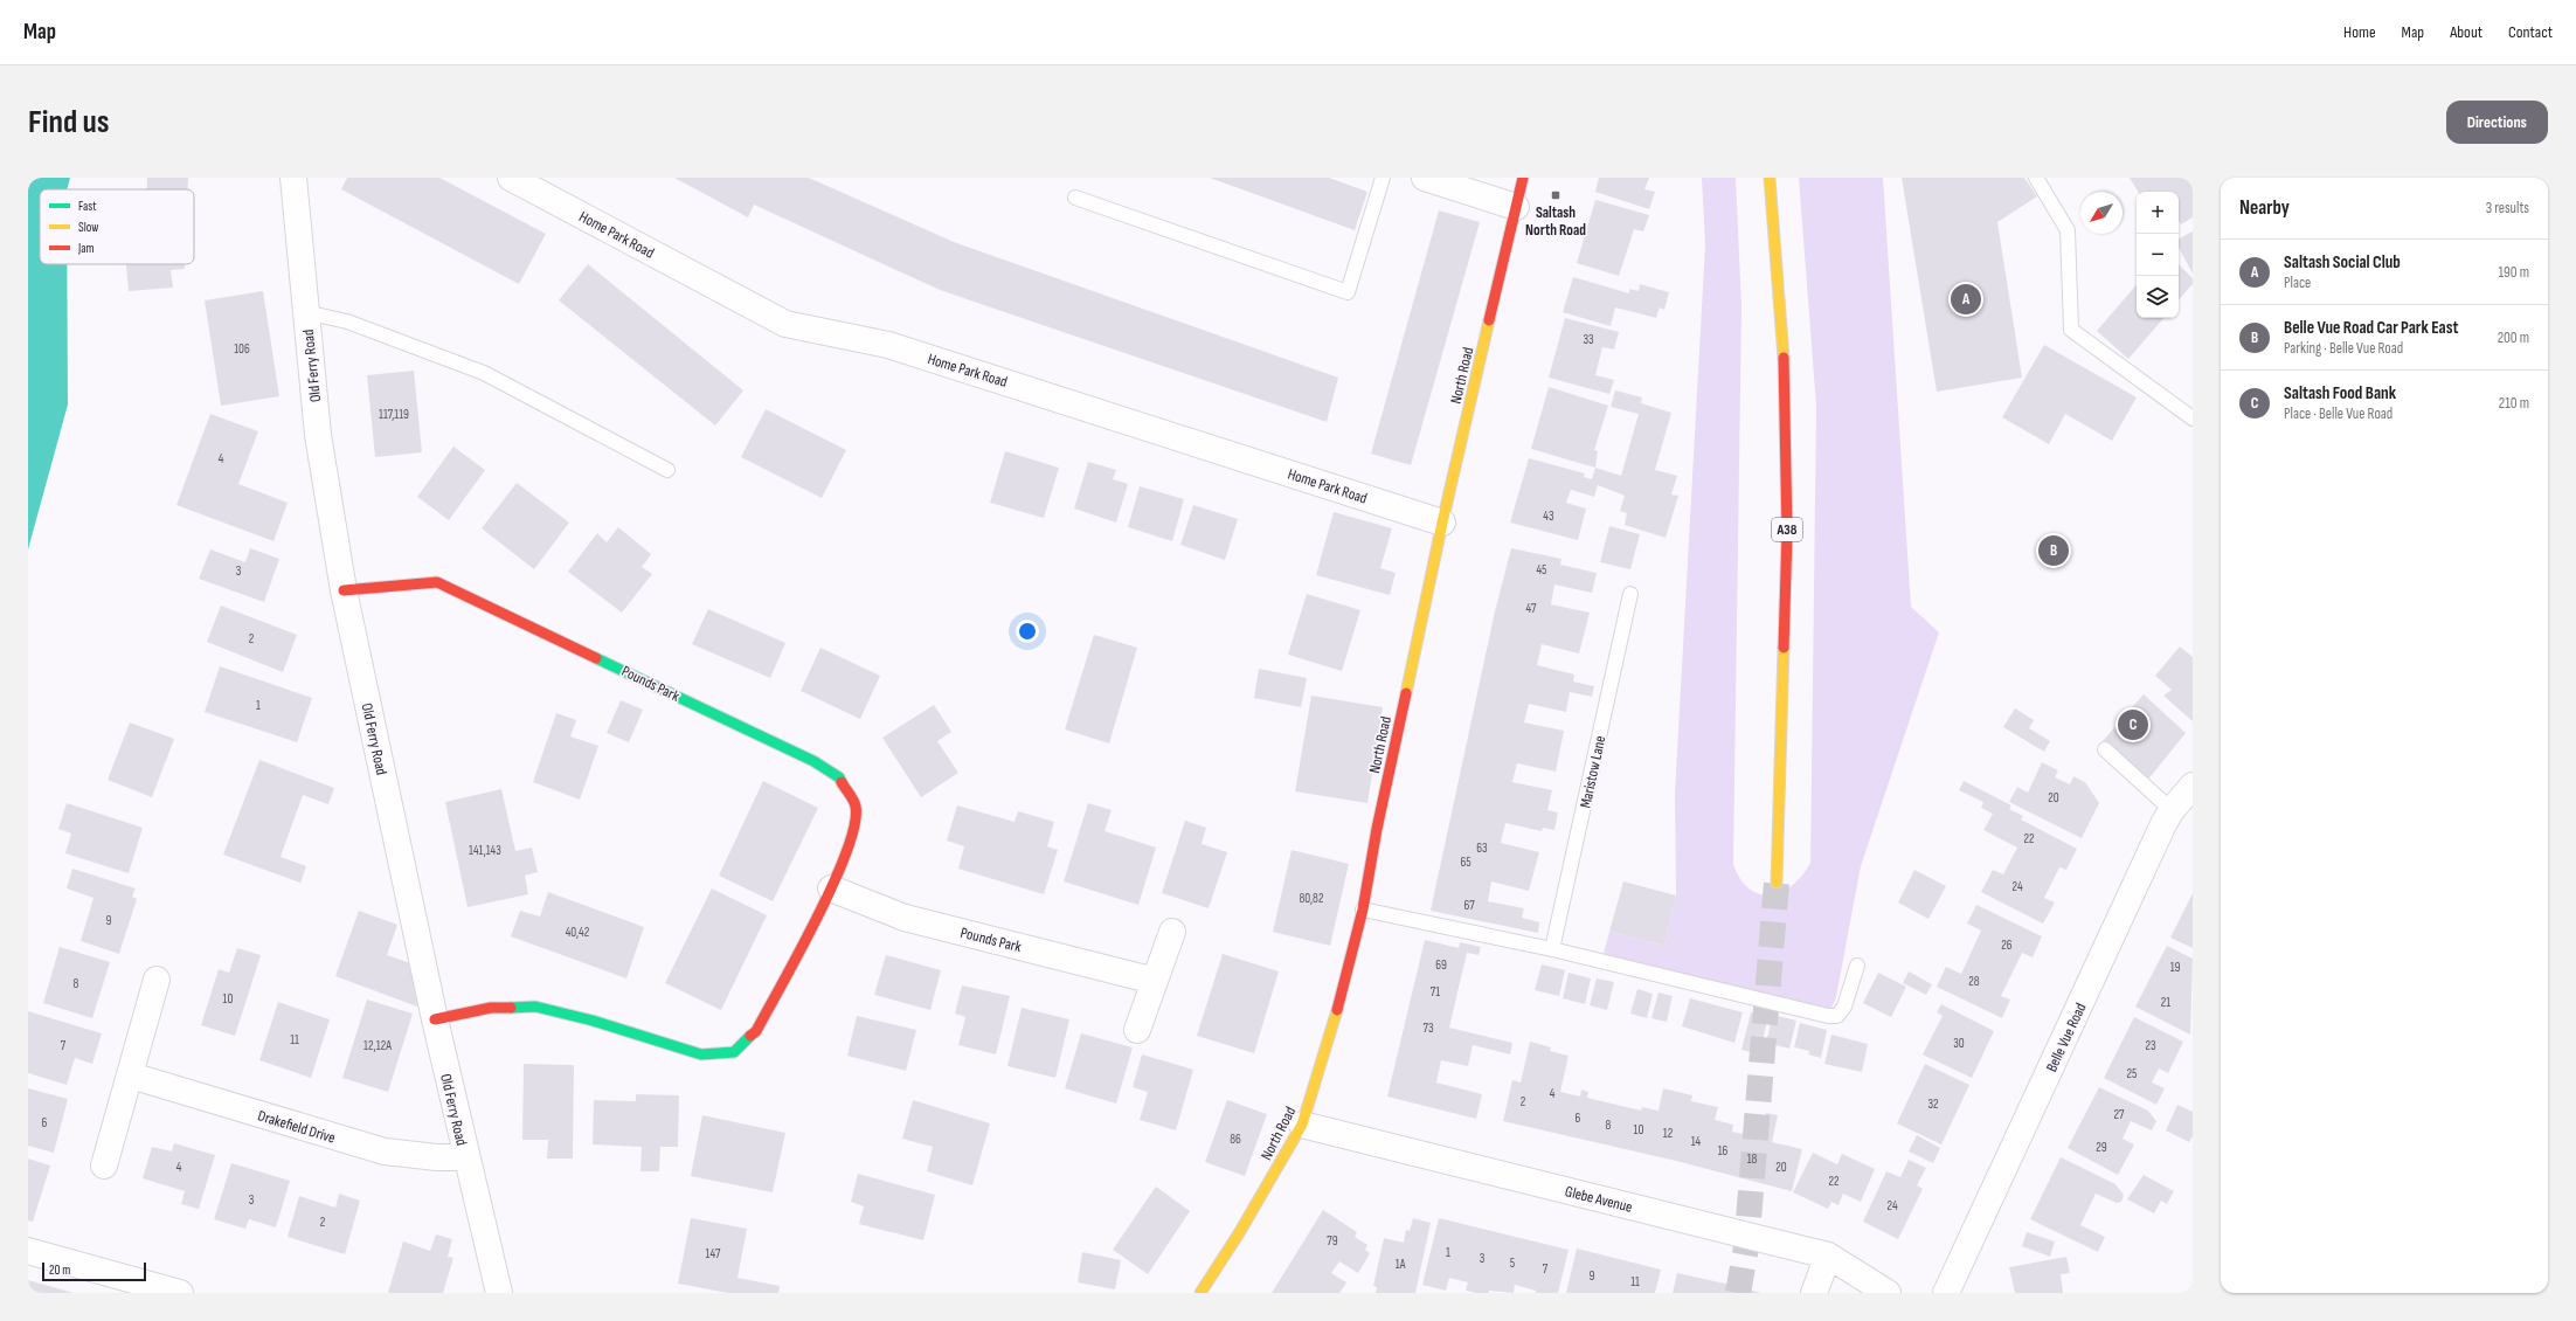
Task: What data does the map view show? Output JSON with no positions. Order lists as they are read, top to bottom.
{
  "streets": {
    "main road": ["North Road", "A38", "Pounds Park"],
    "street": [
      "Home Park Road",
      "Old Ferry Road",
      "Belle Vue Road",
      "Drakefield Drive",
      "Glebe Avenue"
    ],
    "lane": ["Maristow Lane"]
  },
  "crossings": [
    ["Home Park Road", "North Road"],
    ["Old Ferry Road", "Pounds Park"],
    ["Old Ferry Road", "Drakefield Drive"],
    ["North Road", "Glebe Avenue"]
  ],
  "places": {
    "transit": ["Saltash North Road"]
  },
  "house_numbers": [
    "33",
    "106",
    "117,119",
    "4",
    "43",
    "45",
    "3",
    "47",
    "2",
    "1",
    "20",
    "22",
    "63",
    "141,143",
    "65",
    "24",
    "80,82",
    "67",
    "9",
    "40,42",
    "26",
    "69",
    "19",
    "28",
    "8",
    "71",
    "10",
    "21",
    "73",
    "11",
    "30",
    "7",
    "12,12A",
    "23",
    "25",
    "4",
    "2",
    "32",
    "27",
    "6",
    "6",
    "8",
    "10",
    "12",
    "86",
    "14",
    "29",
    "16",
    "18",
    "4",
    "20",
    "22",
    "3",
    "24",
    "2",
    "79",
    "1",
    "147",
    "3",
    "5",
    "1A",
    "7",
    "9",
    "11"
  ],
  "legend": ["Fast", "Slow", "Jam"],
  "scale_bar": "20 m",
  "north": "bottom left",
  "page": {
    "header": "Map",
    "nav": [
      "Home",
      "Map",
      "About",
      "Contact"
    ],
    "buttons": "Directions",
    "title": "Find us",
    "heading": ["Nearby", "3 results"],
    "map_buttons": ["+", "−"],
    "list": [
      {
        "mark": "A",
        "name": "Saltash Social Club",
        "note": "Place",
        "value": "190 m"
      },
      {
        "mark": "B",
        "name": "Belle Vue Road Car Park East",
        "note": "Parking · Belle Vue Road",
        "value": "200 m"
      },
      {
        "mark": "C",
        "name": "Saltash Food Bank",
        "note": "Place · Belle Vue Road",
        "value": "210 m"
      }
    ],
    "pins": ["A", "B", "C"],
    "scale": "20 m"
  }
}
